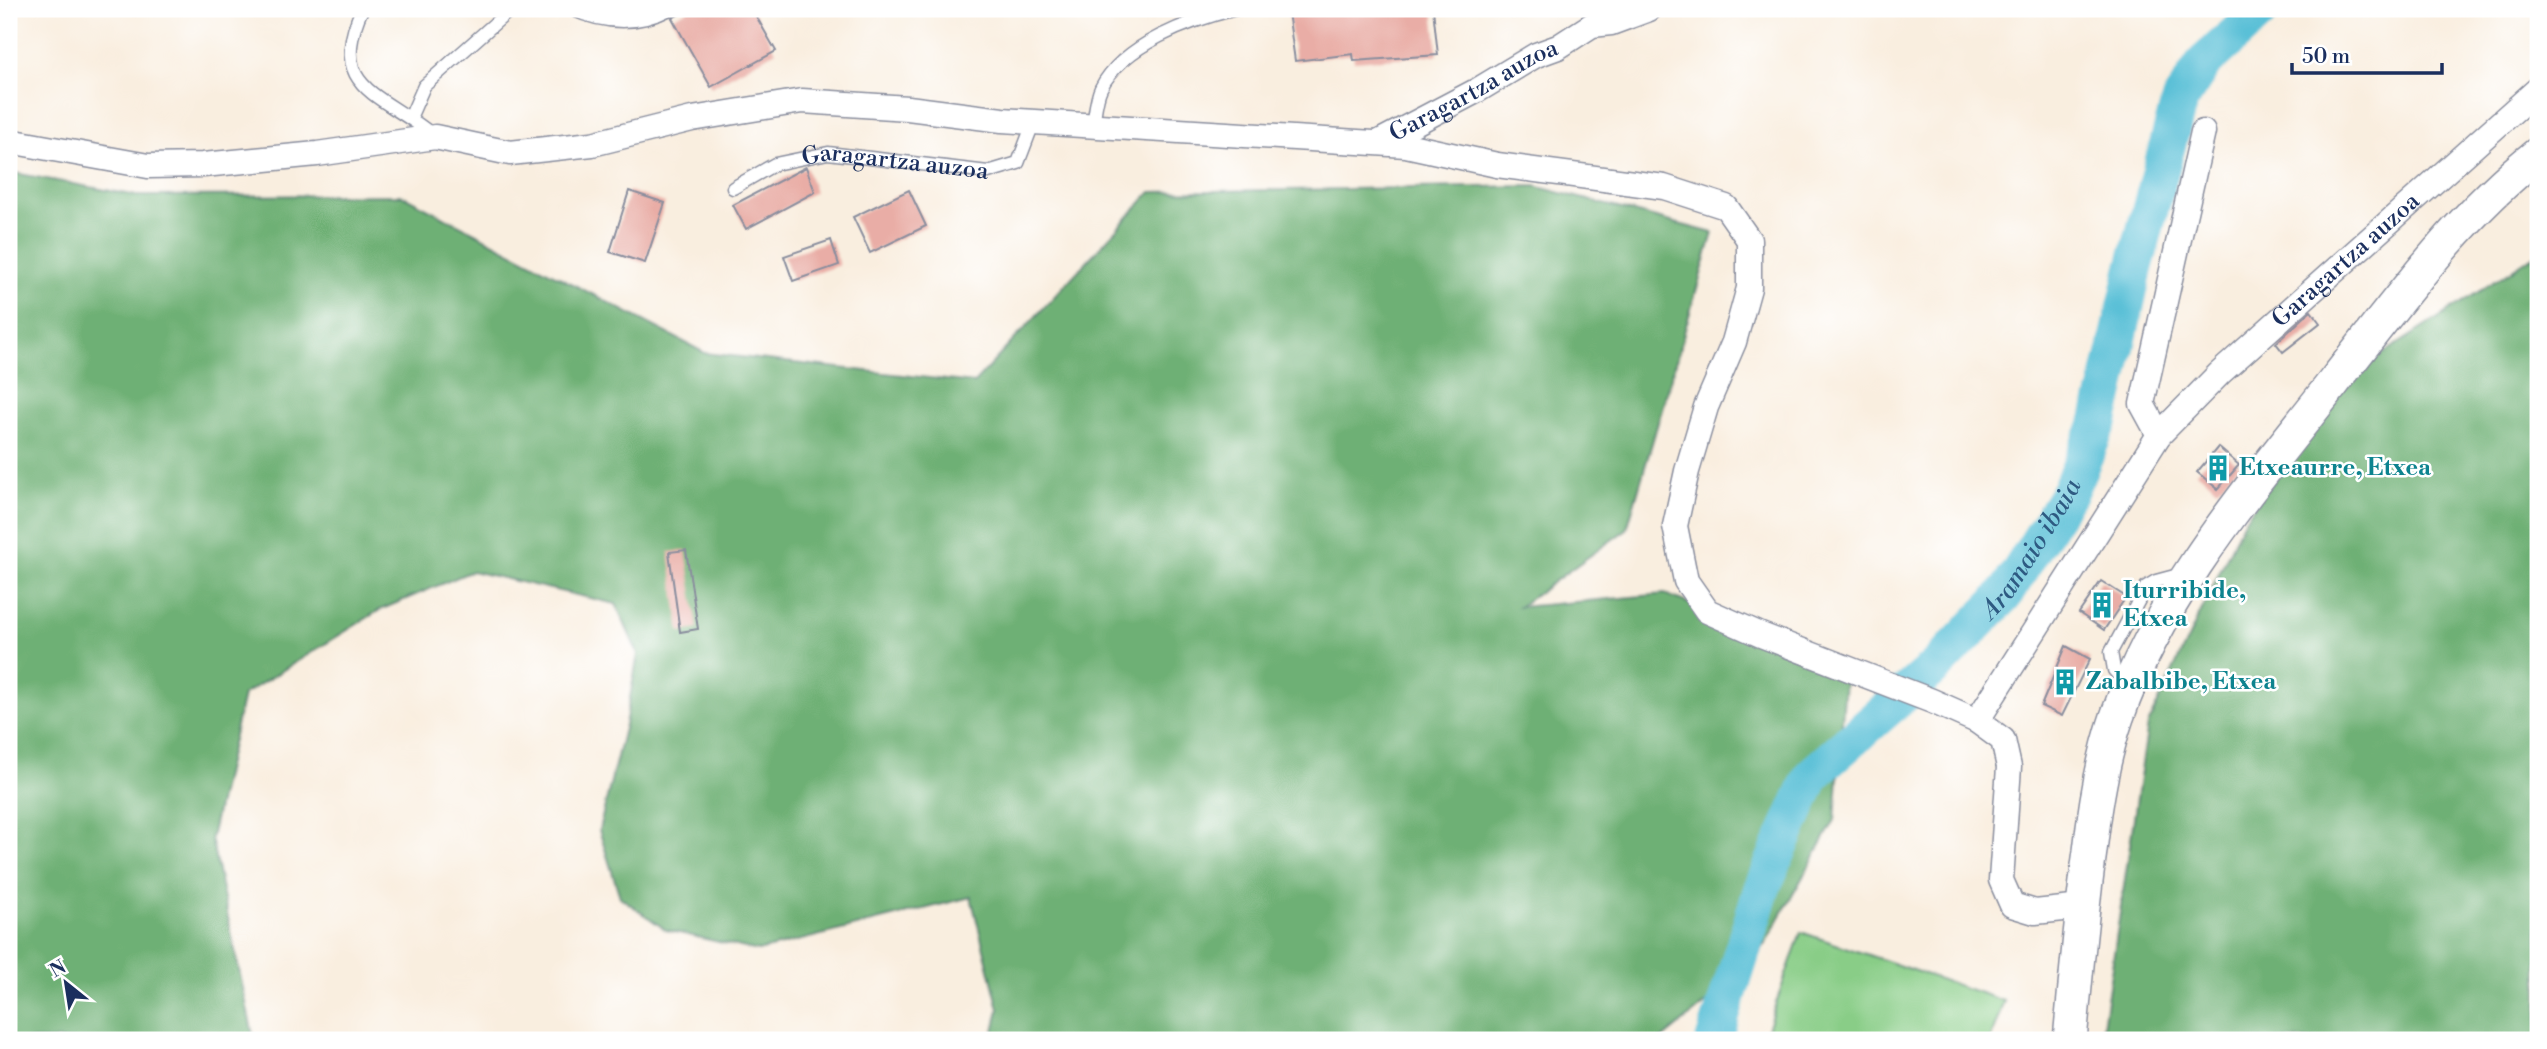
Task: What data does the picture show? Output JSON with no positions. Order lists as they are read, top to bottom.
{
  "streets": {
    "street": ["Garagartza auzoa"]
  },
  "water": ["Aramaio ibaia"],
  "places": {
    "building": ["Etxeaurre, Etxea", "Iturribide, Etxea", "Zabalbibe, Etxea"]
  },
  "scale_bar": "50 m",
  "north": "top left"
}
